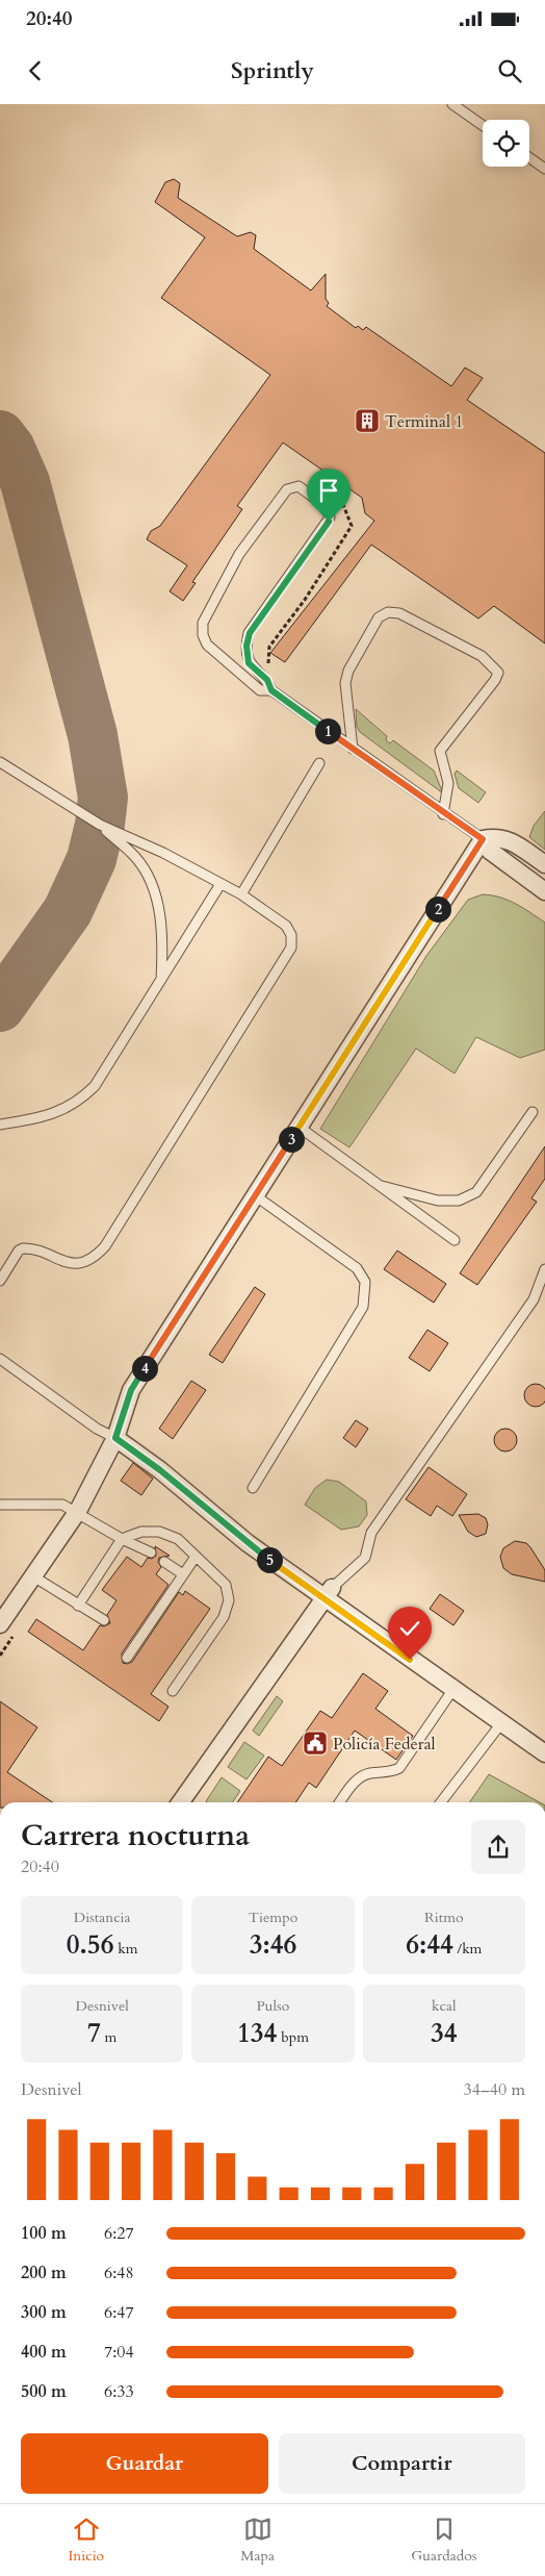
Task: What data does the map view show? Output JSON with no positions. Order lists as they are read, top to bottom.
{
  "places": {
    "building": ["Terminal 1"],
    "public building": ["Policía Federal"]
  },
  "page": {
    "status": "20:40",
    "header": "Sprintly",
    "pins": [
      "1",
      "2",
      "3",
      "4",
      "5"
    ],
    "heading": ["Carrera nocturna", "20:40"],
    "stats": [
      ["Distancia", "0.56 km"],
      ["Tiempo", "3:46"],
      ["Ritmo", "6:44 /km"],
      ["Desnivel", "7 m"],
      ["Pulso", "134 bpm"],
      ["kcal", "34"]
    ],
    "chart": ["Desnivel", "34–40 m"],
    "list": [
      {
        "name": "100 m",
        "note": "6:27"
      },
      {
        "name": "200 m",
        "note": "6:48"
      },
      {
        "name": "300 m",
        "note": "6:47"
      },
      {
        "name": "400 m",
        "note": "7:04"
      },
      {
        "name": "500 m",
        "note": "6:33"
      }
    ],
    "buttons": ["Guardar", "Compartir"],
    "tabs": ["Inicio", "Mapa", "Guardados"]
  }
}
